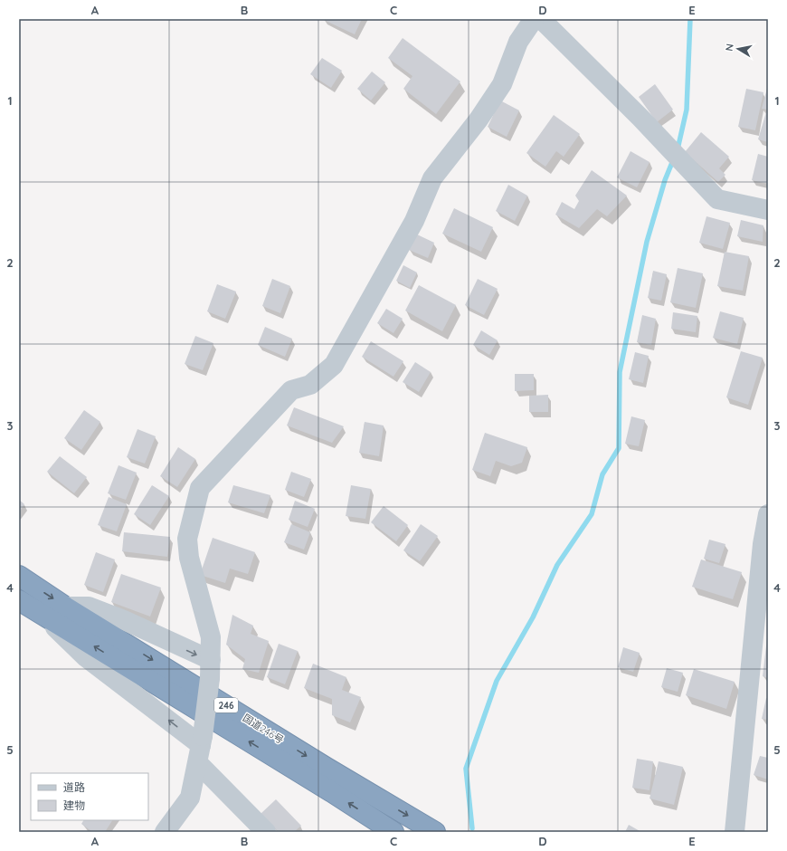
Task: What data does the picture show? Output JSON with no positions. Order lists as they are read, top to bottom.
{
  "streets": {
    "highway": ["246", "国道246号"]
  },
  "legend": ["道路", "建物"],
  "north": "left",
  "grid": {
    "columns": [
      "A",
      "B",
      "C",
      "D",
      "E"
    ],
    "rows": [
      "1",
      "2",
      "3",
      "4",
      "5"
    ]
  }
}
